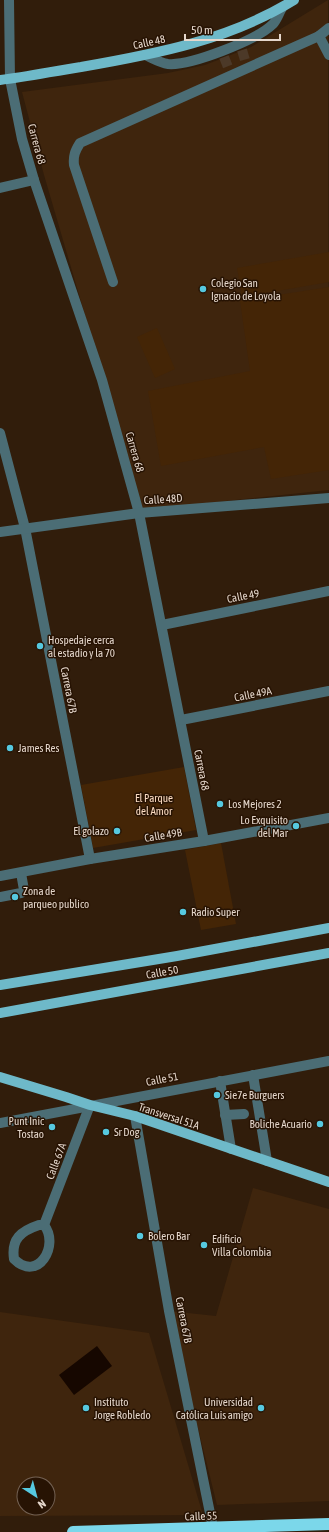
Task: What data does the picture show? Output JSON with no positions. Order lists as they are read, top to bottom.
{
  "streets": {
    "highway": ["Calle 55"],
    "main road": ["Calle 48", "Calle 50", "Transversal 51A"],
    "street": [
      "Carrera 68",
      "Calle 48D",
      "Calle 49",
      "Carrera 67B",
      "Calle 49A",
      "Calle 49B",
      "Calle 51",
      "Calle 67A"
    ]
  },
  "crossings": [
    ["Calle 48", "Carrera 68"],
    ["Carrera 68", "Calle 48D"],
    ["Carrera 68", "Calle 49"],
    ["Carrera 68", "Calle 49A"],
    ["Carrera 68", "Calle 49B"],
    ["Calle 48D", "Carrera 67B"],
    ["Carrera 67B", "Calle 49B"],
    ["Carrera 67B", "Transversal 51A"],
    ["Carrera 67B", "Calle 55"],
    ["Calle 51", "Transversal 51A"],
    ["Calle 51", "Calle 67A"],
    ["Transversal 51A", "Calle 67A"]
  ],
  "parks": ["El Parque del Amor"],
  "places": [
    "Colegio San Ignacio de Loyola",
    "Hospedaje cerca al estadio y la 70",
    "James Res",
    "Los Mejores 2",
    "Lo Exquisito del Mar",
    "El golazo",
    "Zona de parqueo publico",
    "Radio Super",
    "Sie7e Burguers",
    "Boliche Acuario",
    "Punt Inic Tostao",
    "Sr Dog",
    "Bolero Bar",
    "Edificio Villa Colombia",
    "Instituto Jorge Robledo",
    "Universidad Católica Luis amigo"
  ],
  "scale_bar": "50 m",
  "north": "bottom right"
}
